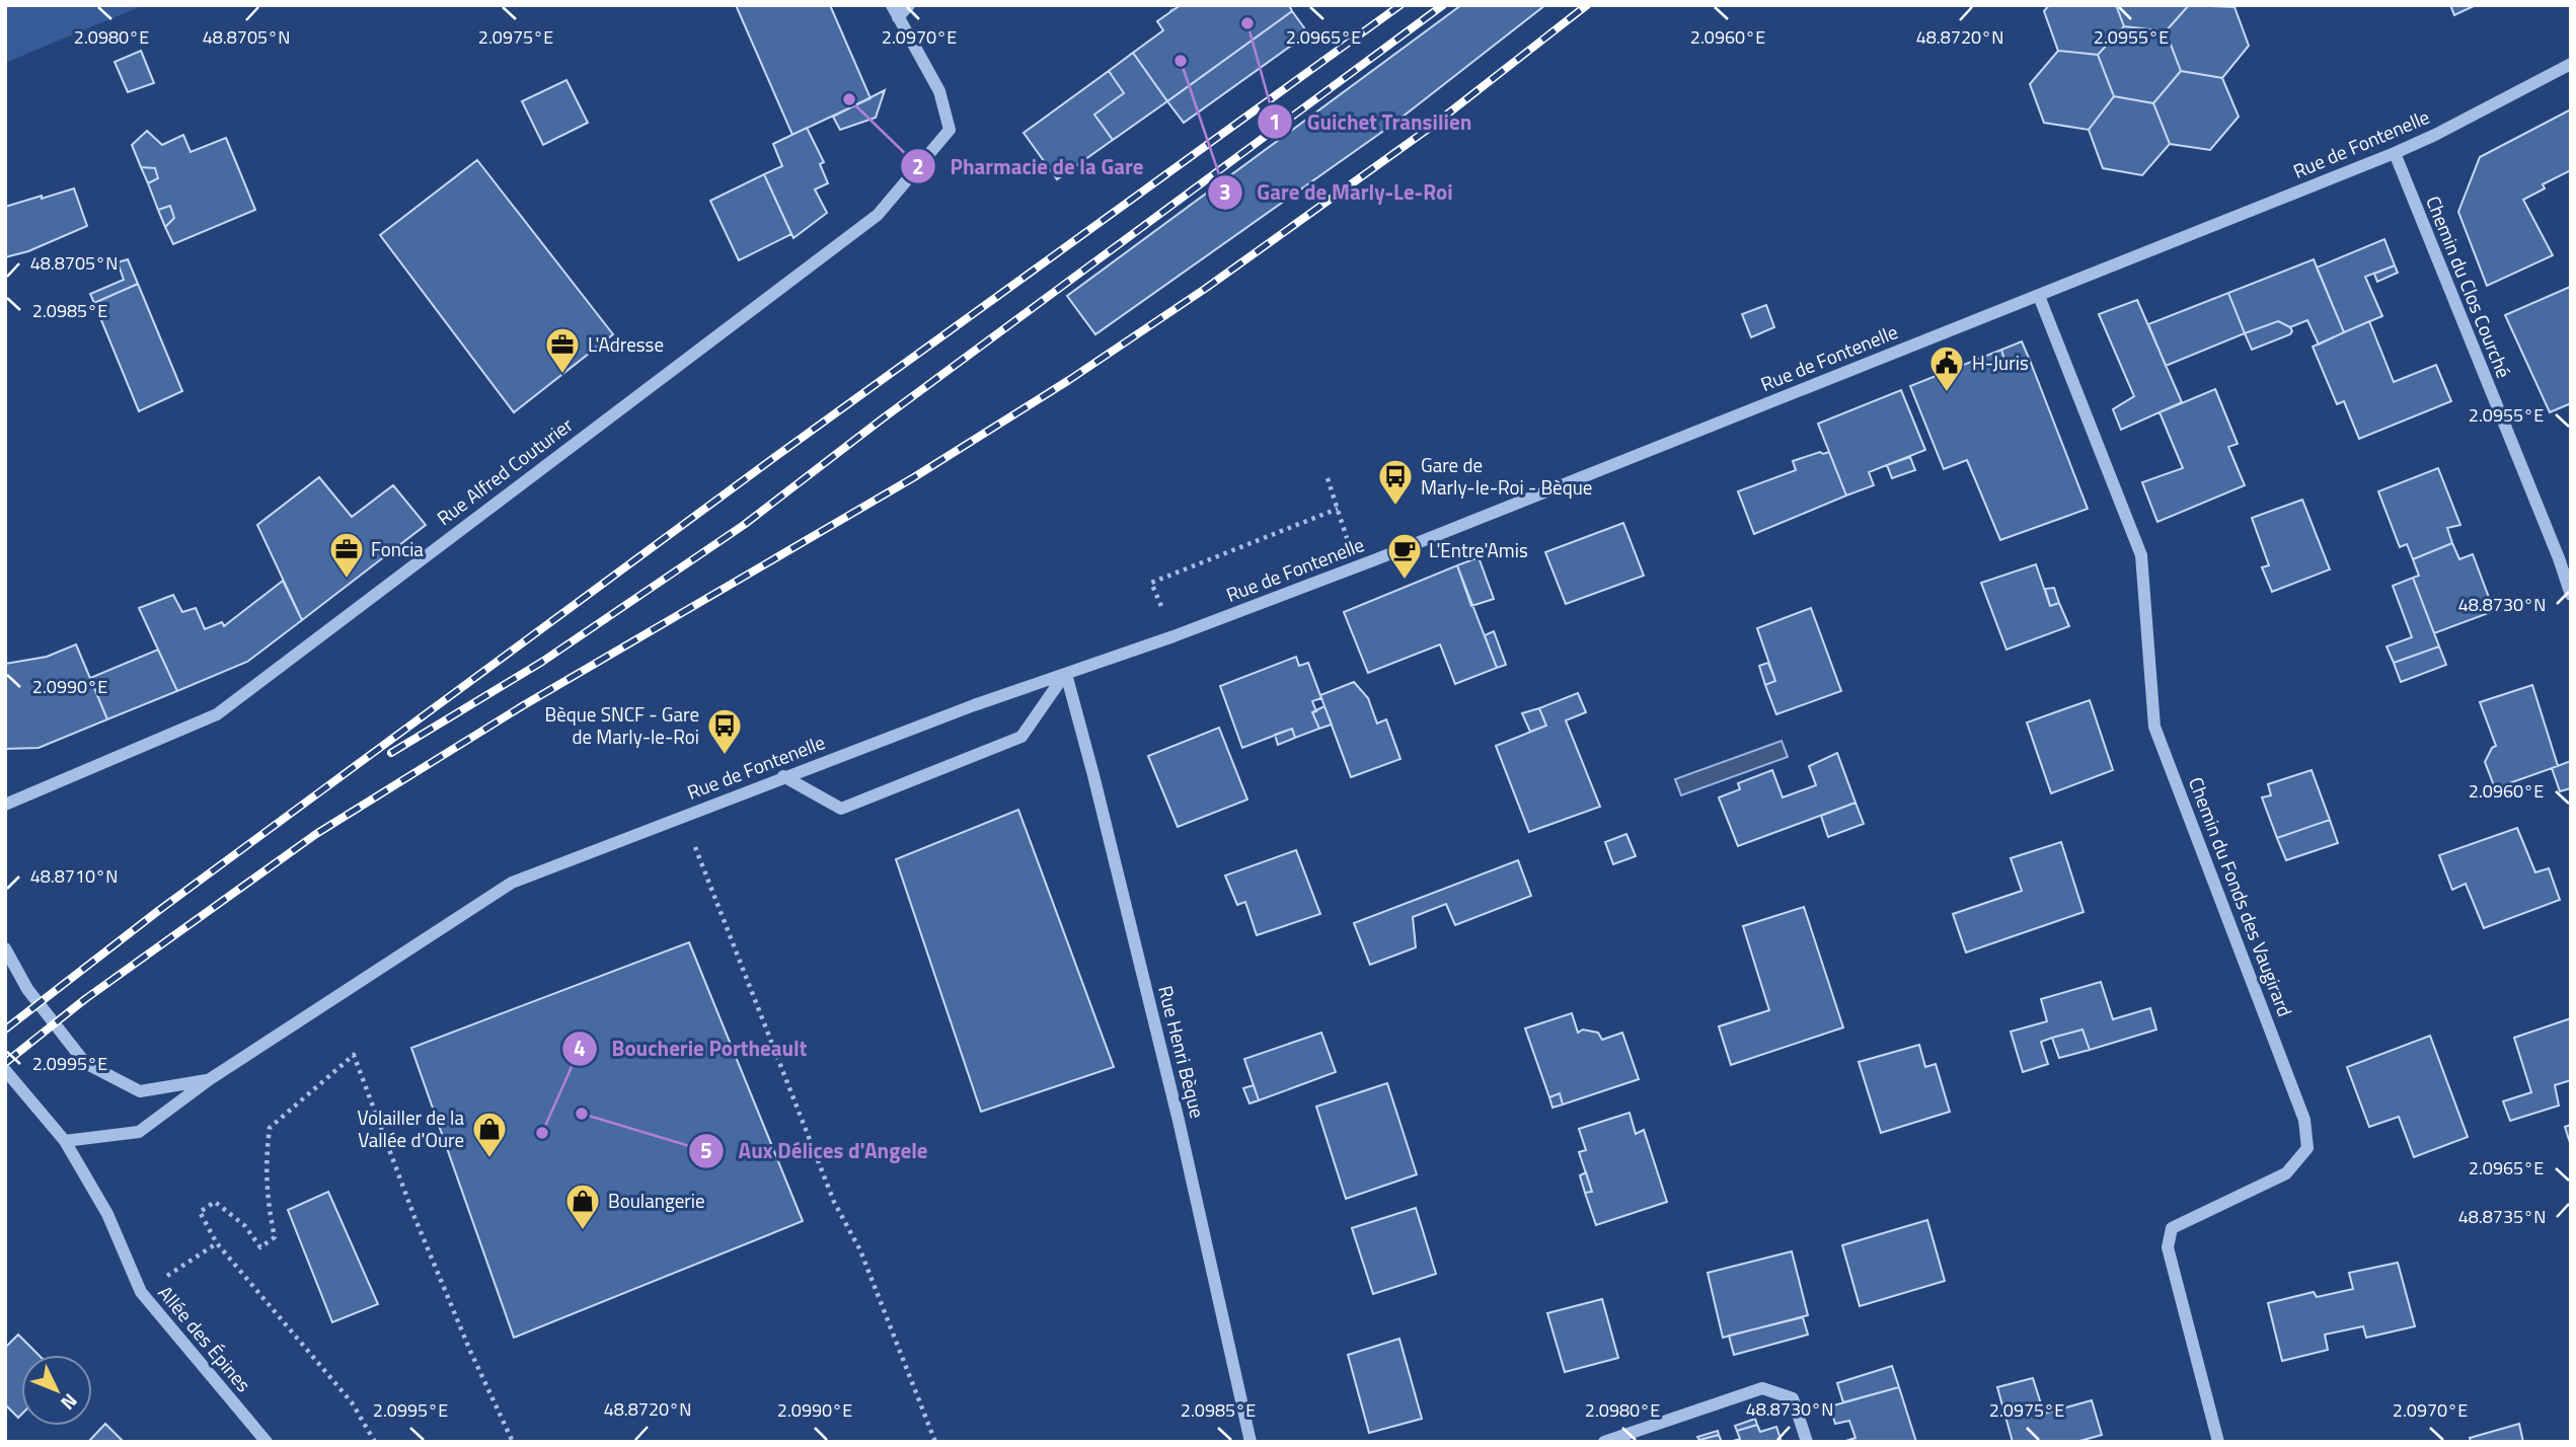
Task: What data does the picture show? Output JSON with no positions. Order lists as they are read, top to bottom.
{
  "streets": {
    "street": [
      "Rue de Fontenelle",
      "Chemin du Clos Courché",
      "Rue Alfred Couturier",
      "Chemin du Fonds des Vaugirard",
      "Rue Henri Bèque",
      "Allée des Épines"
    ]
  },
  "crossings": [
    ["Rue de Fontenelle", "Chemin du Clos Courché"],
    ["Rue de Fontenelle", "Chemin du Fonds des Vaugirard"],
    ["Rue de Fontenelle", "Rue Henri Bèque"],
    ["Rue de Fontenelle", "Allée des Épines"]
  ],
  "places": {
    "other": [
      "Guichet Transilien",
      "Gare de Marly-Le-Roi",
      "Pharmacie de la Gare",
      "Aux Délices d'Angele",
      "Boucherie Portheault"
    ],
    "office": ["L'Adresse", "Foncia"],
    "public building": ["H-Juris"],
    "bus stop": ["Gare de Marly-le-Roi - Bèque", "Bèque SNCF - Gare de Marly-le-Roi"],
    "cafe": ["L'Entre'Amis"],
    "shop": ["Volailler de la Vallée d'Oure", "Boulangerie"]
  },
  "north": "bottom right",
  "coordinates": [
    "2.0965°E",
    "2.0955°E",
    "2.0980°E",
    "2.0975°E",
    "2.0970°E",
    "2.0960°E",
    "48.8705°N",
    "48.8720°N",
    "2.0985°E",
    "48.8730°N",
    "2.0990°E",
    "48.8710°N",
    "2.0995°E",
    "48.8735°N"
  ]
}
